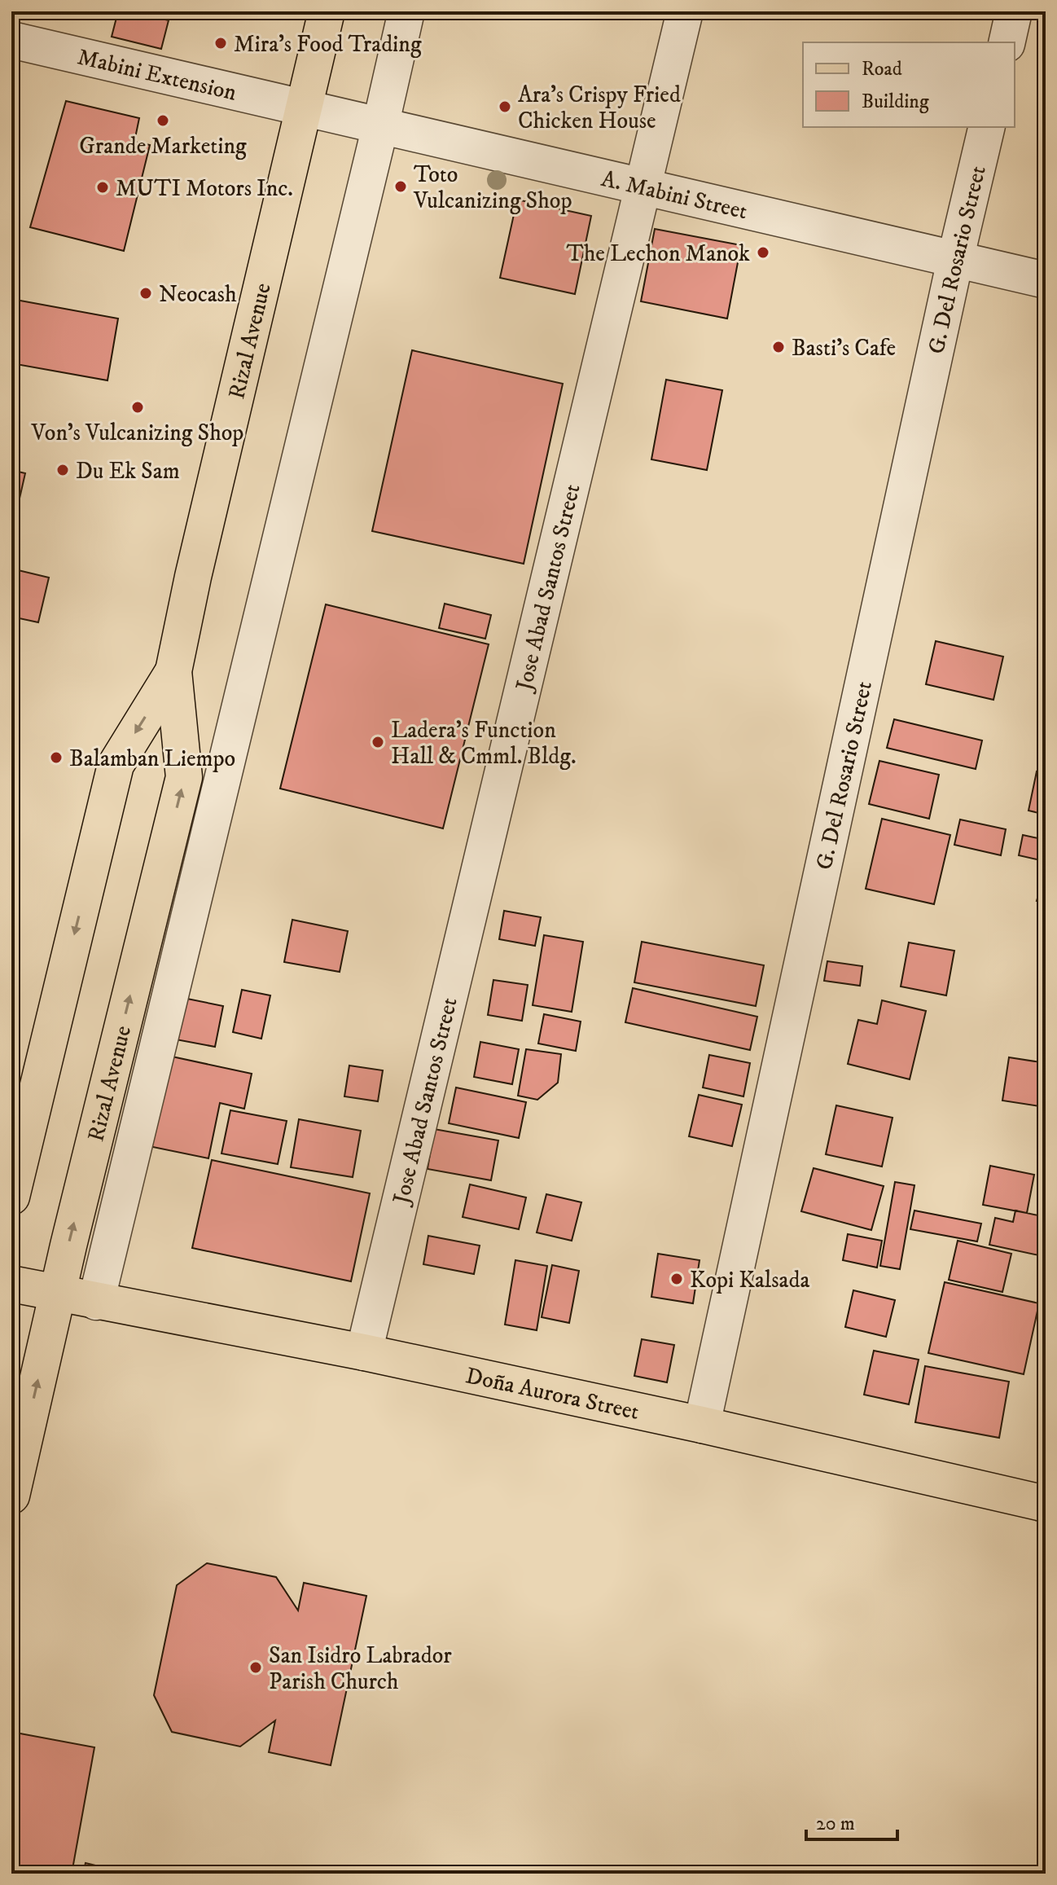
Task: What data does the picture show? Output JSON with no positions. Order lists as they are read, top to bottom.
{
  "streets": {
    "main road": ["Rizal Avenue", "Doña Aurora Street"],
    "street": [
      "Mabini Extension",
      "A. Mabini Street",
      "G. Del Rosario Street",
      "Jose Abad Santos Street"
    ]
  },
  "crossings": [
    ["Mabini Extension", "A. Mabini Street"],
    ["Mabini Extension", "Rizal Avenue"],
    ["A. Mabini Street", "G. Del Rosario Street"],
    ["A. Mabini Street", "Rizal Avenue"],
    ["A. Mabini Street", "Jose Abad Santos Street"],
    ["G. Del Rosario Street", "Doña Aurora Street"],
    ["Rizal Avenue", "Doña Aurora Street"],
    ["Jose Abad Santos Street", "Doña Aurora Street"]
  ],
  "places": [
    "Mira's Food Trading",
    "Ara's Crispy Fried Chicken House",
    "Grande Marketing",
    "Toto Vulcanizing Shop",
    "MUTI Motors Inc.",
    "The Lechon Manok",
    "Neocash",
    "Basti's Cafe",
    "Von's Vulcanizing Shop",
    "Du Ek Sam",
    "Ladera's Function Hall & Cmml. Bldg.",
    "Balamban Liempo",
    "Kopi Kalsada",
    "San Isidro Labrador Parish Church"
  ],
  "legend": ["Road", "Building"],
  "scale_bar": "20 m"
}
